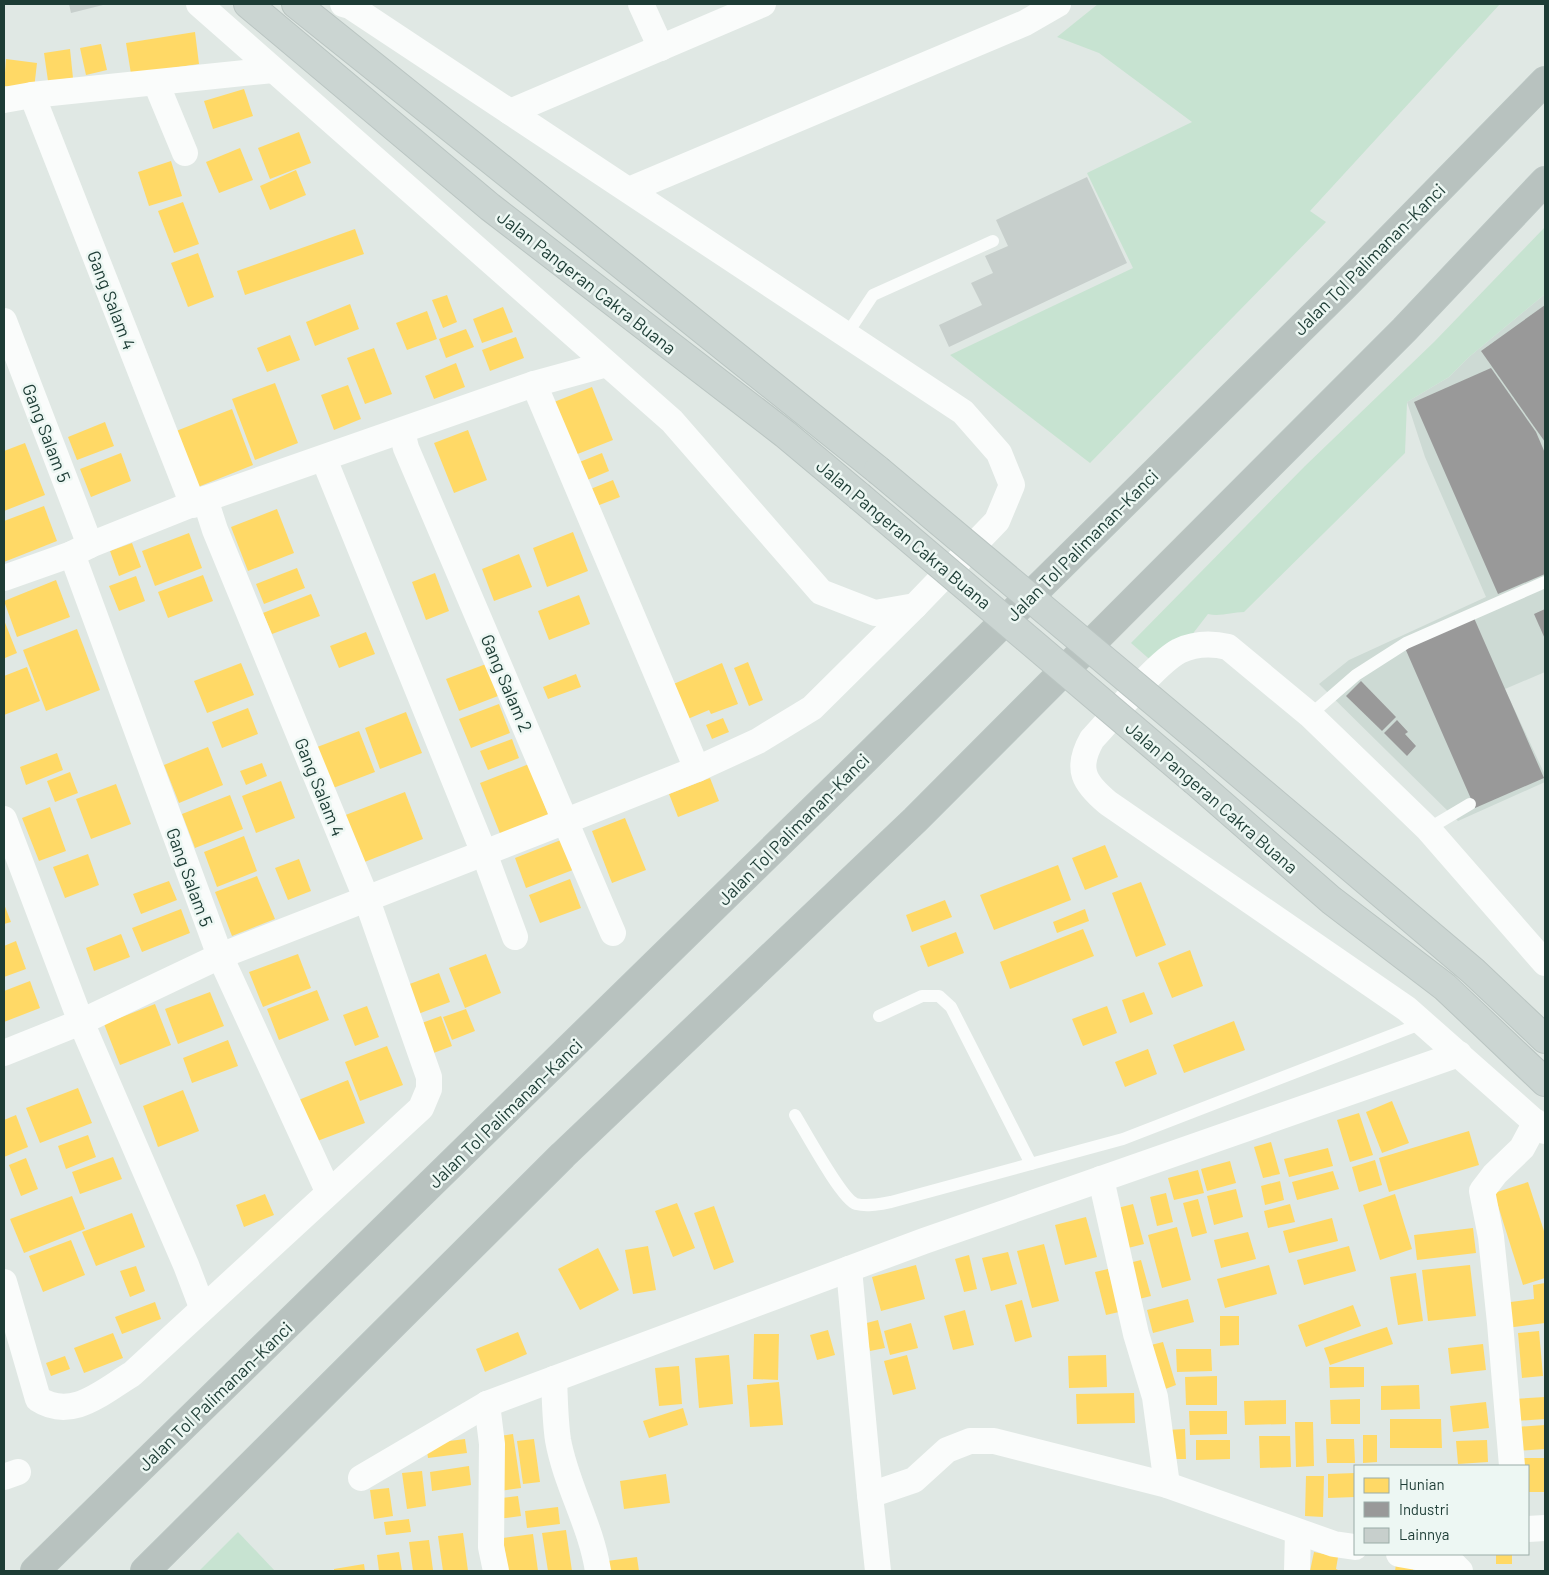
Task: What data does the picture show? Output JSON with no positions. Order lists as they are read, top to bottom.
{
  "streets": {
    "highway": ["Jalan Tol Palimanan–Kanci"],
    "main road": ["Jalan Pangeran Cakra Buana"],
    "street": ["Gang Salam 4", "Gang Salam 5", "Gang Salam 2"]
  },
  "crossings": [
    ["Gang Salam 4", "Gang Salam 5"]
  ],
  "legend": ["Hunian", "Industri", "Lainnya"]
}
